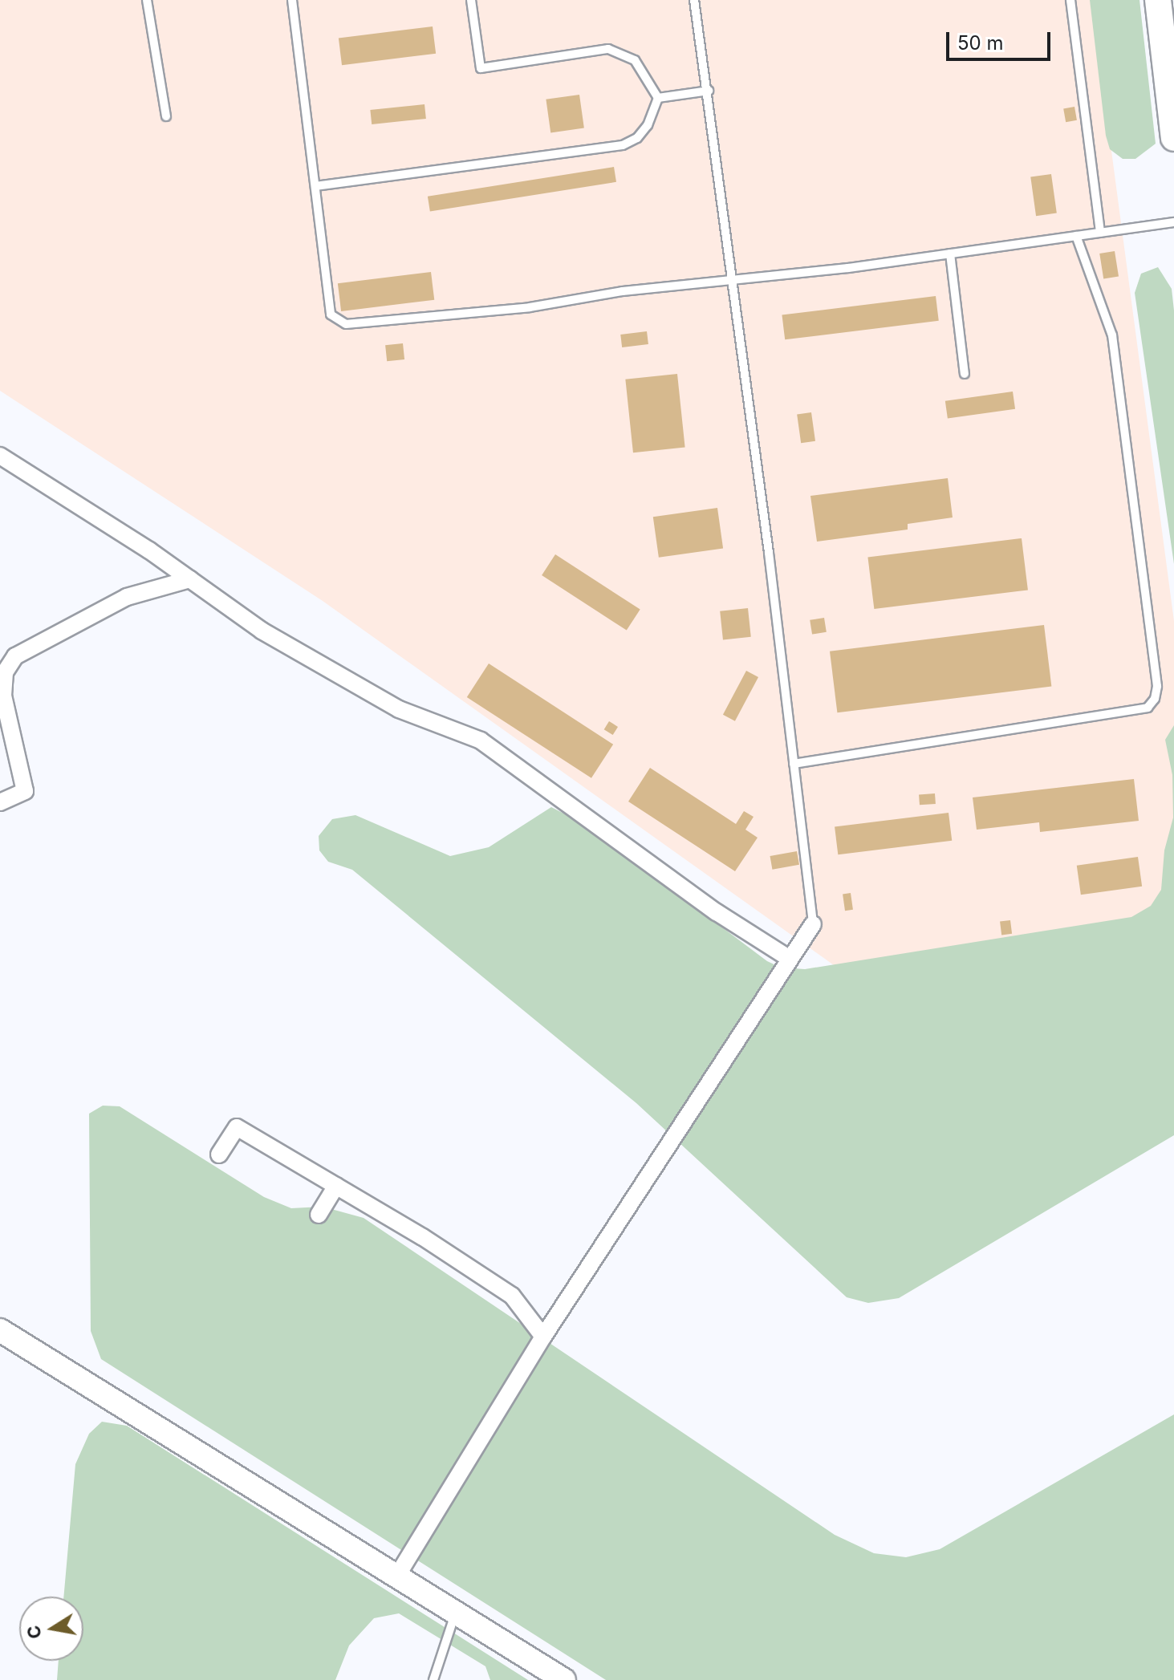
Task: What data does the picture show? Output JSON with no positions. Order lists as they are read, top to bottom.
{
  "scale_bar": "50 m",
  "north": "left"
}
